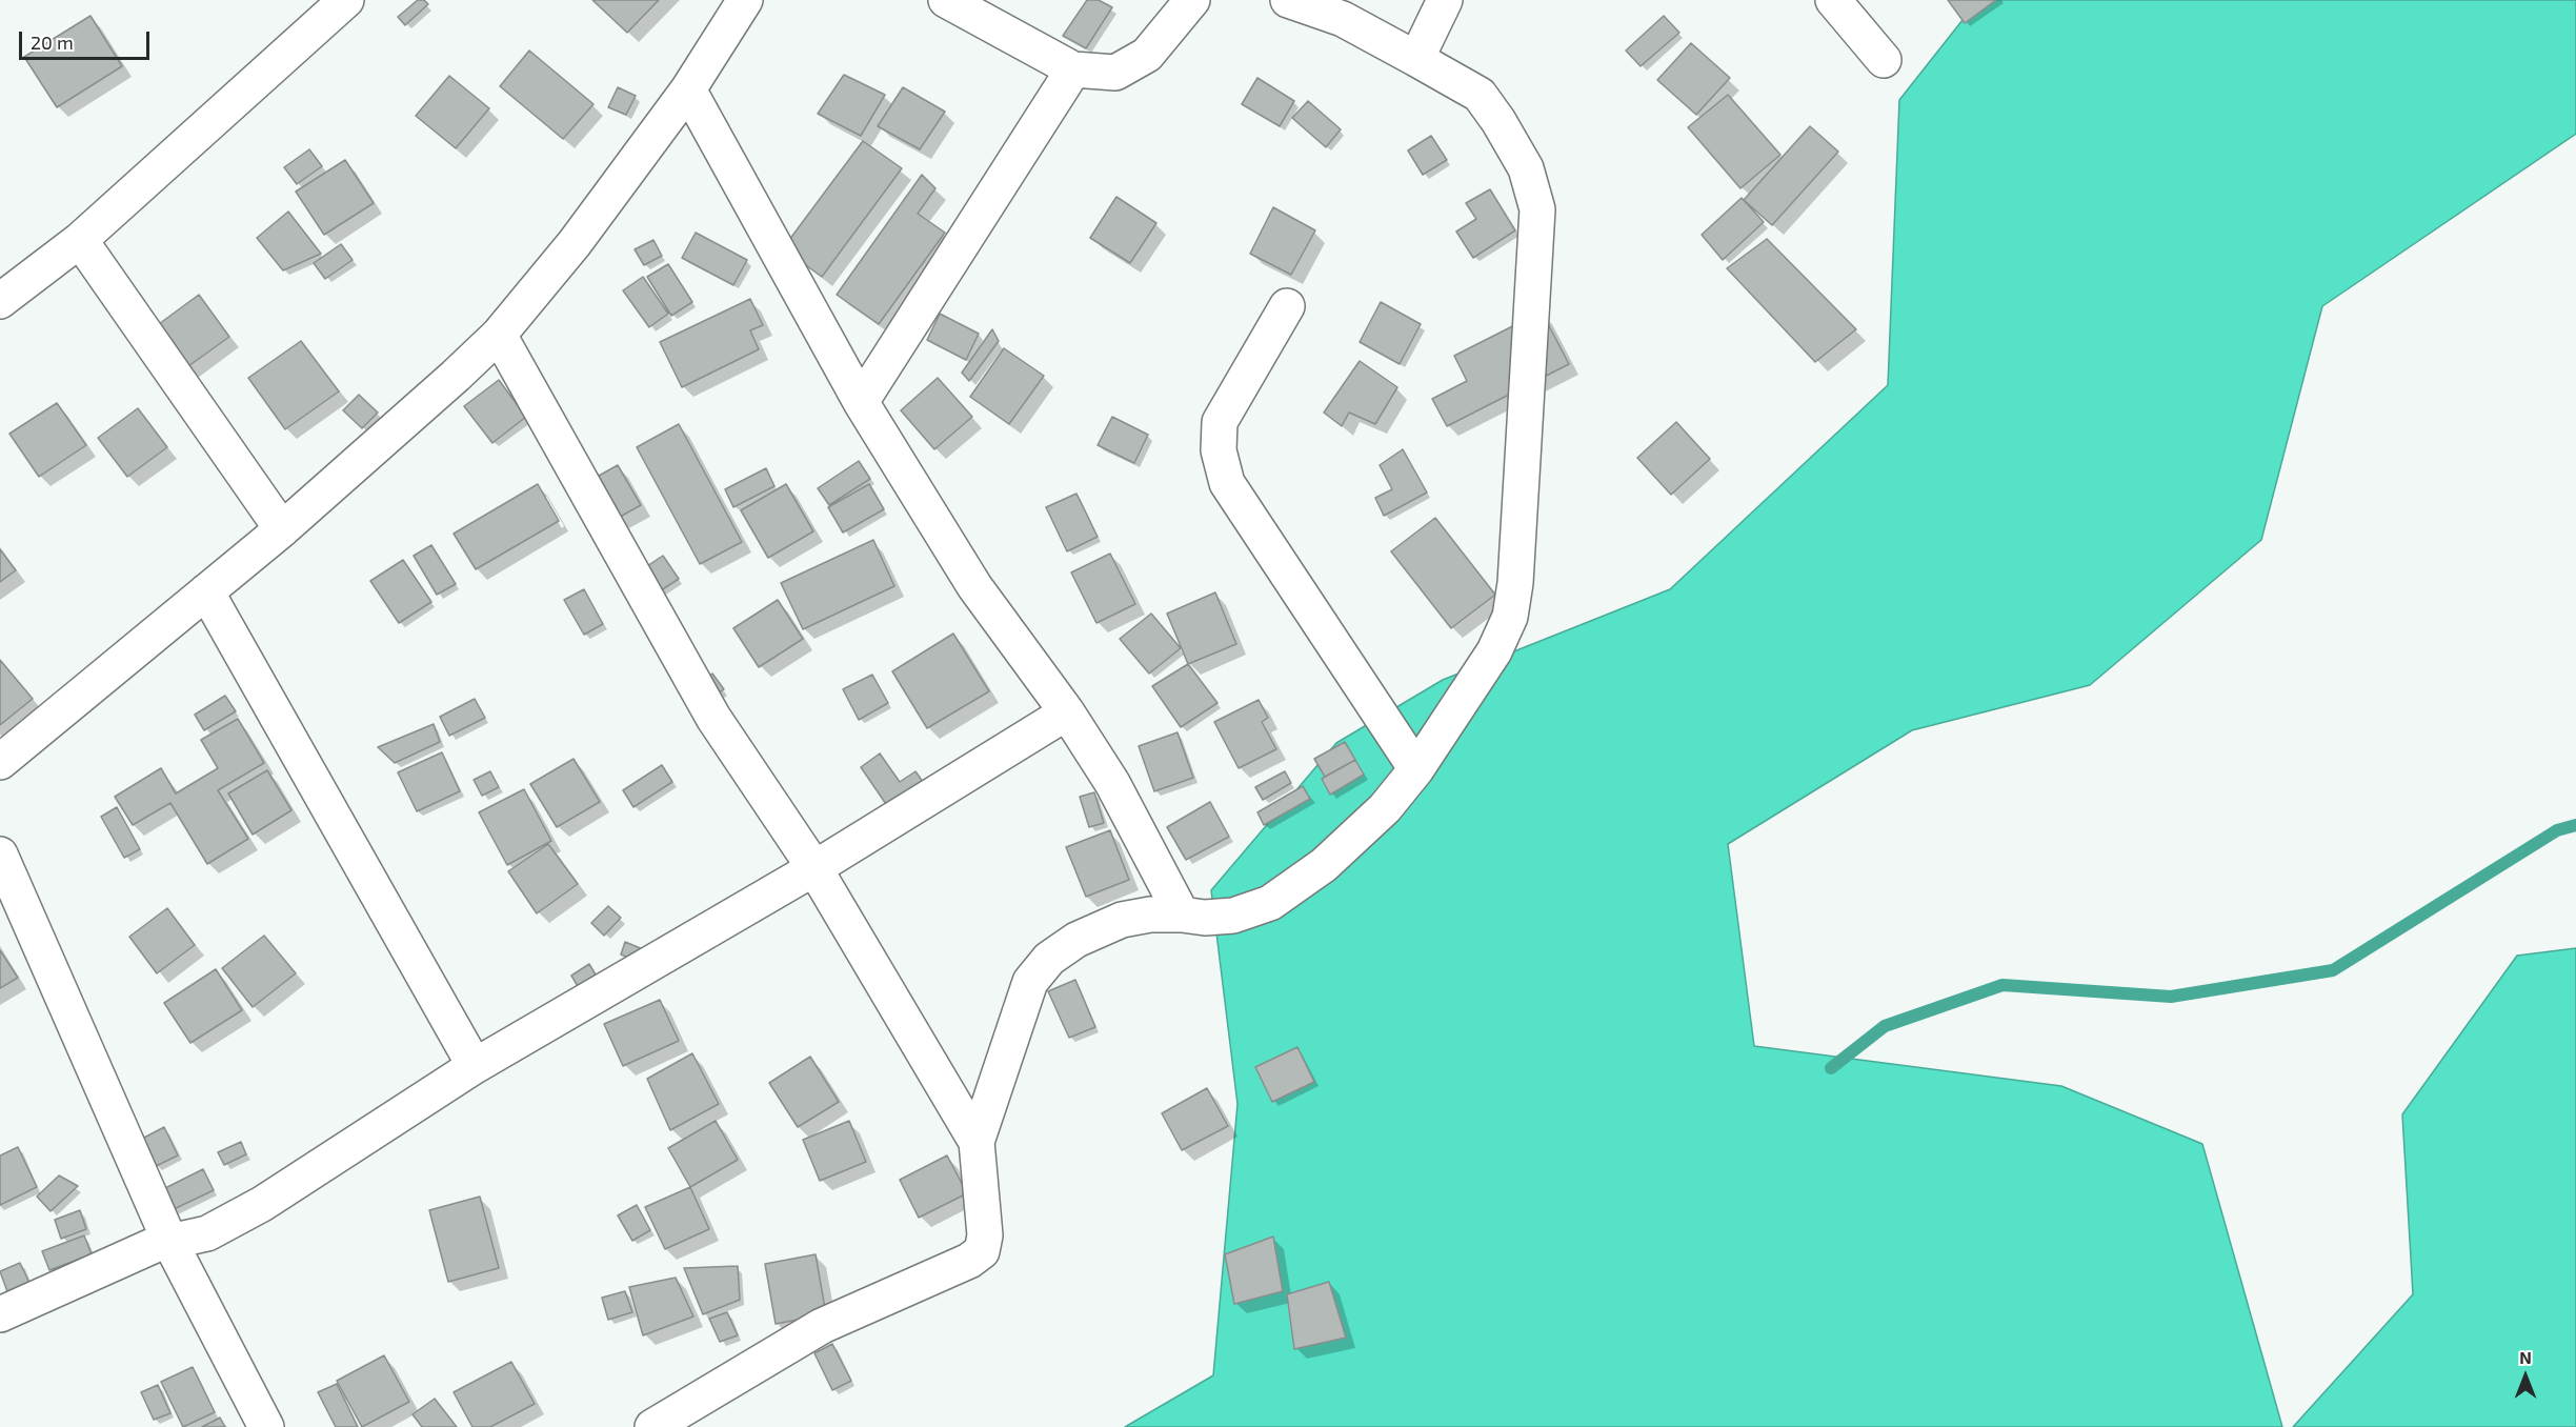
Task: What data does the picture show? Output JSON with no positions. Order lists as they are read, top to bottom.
{
  "scale_bar": "20 m",
  "north": "top"
}
